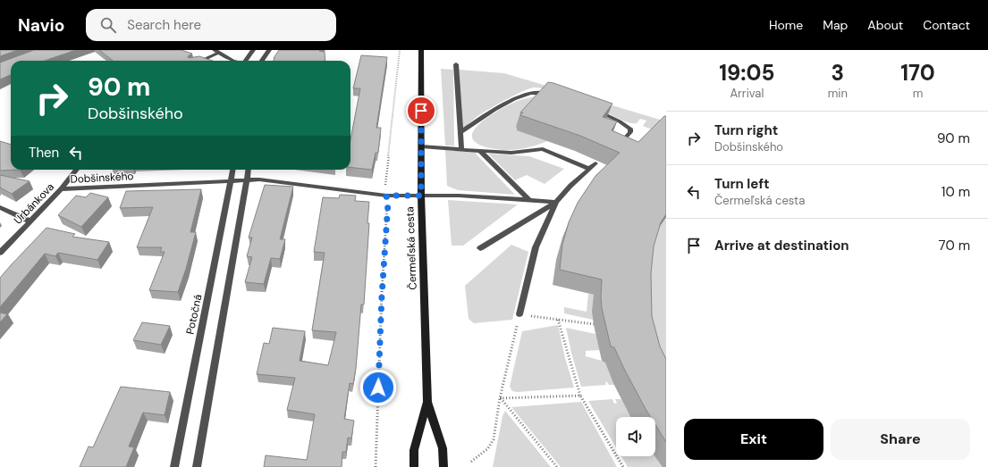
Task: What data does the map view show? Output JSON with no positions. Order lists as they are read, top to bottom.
{
  "streets": {
    "main road": ["Čermeľská cesta"],
    "street": ["Dobšinského", "Urbánkova", "Potočná"]
  },
  "crossings": [
    ["Dobšinského", "Urbánkova"],
    ["Dobšinského", "Čermeľská cesta"],
    ["Dobšinského", "Potočná"]
  ],
  "page": {
    "header": "Navio",
    "search": "Search here",
    "nav": [
      "Home",
      "Map",
      "About",
      "Contact"
    ],
    "eta": [
      "19:05",
      "Arrival",
      "3",
      "min",
      "170",
      "m"
    ],
    "turn": ["90 m", "Dobšinského"],
    "list": [
      {
        "name": "Turn right",
        "note": "Dobšinského",
        "value": "90 m"
      },
      {
        "name": "Turn left",
        "note": "Čermeľská cesta",
        "value": "10 m"
      },
      {
        "name": "Arrive at destination",
        "value": "70 m"
      }
    ],
    "then": "Then",
    "buttons": ["Exit", "Share"]
  }
}
